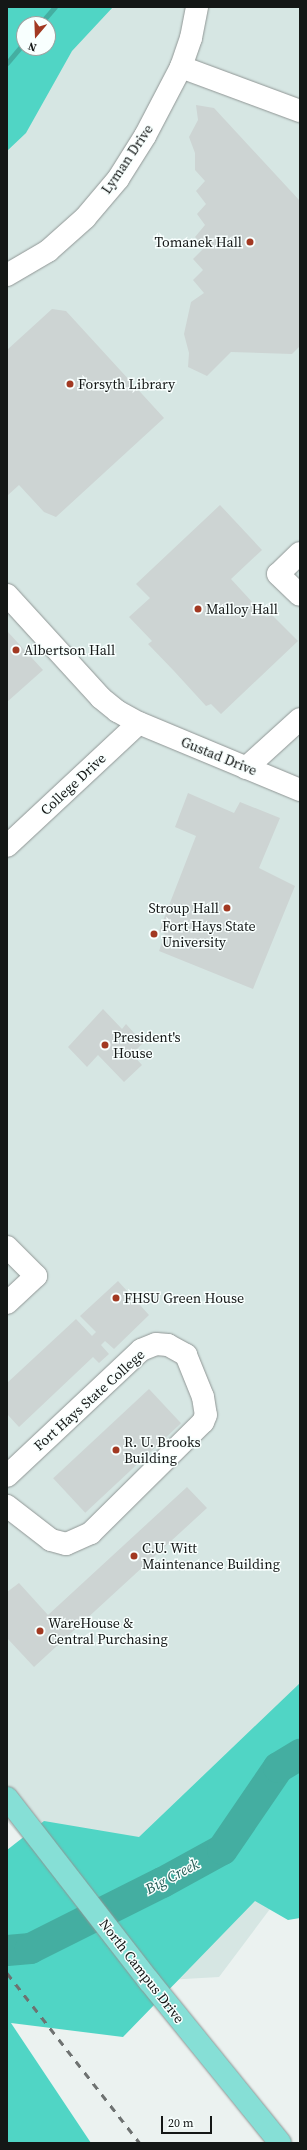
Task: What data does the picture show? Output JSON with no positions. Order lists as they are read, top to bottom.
{
  "streets": {
    "main road": ["North Campus Drive"],
    "street": [
      "Lyman Drive",
      "Gustad Drive",
      "College Drive",
      "Fort Hays State College"
    ]
  },
  "crossings": [
    ["Gustad Drive", "College Drive"]
  ],
  "water": ["Big Creek"],
  "places": [
    "Tomanek Hall",
    "Forsyth Library",
    "Malloy Hall",
    "Albertson Hall",
    "Stroup Hall",
    "Fort Hays State University",
    "President's House",
    "FHSU Green House",
    "R. U. Brooks Building",
    "C.U. Witt Maintenance Building",
    "WareHouse & Central Purchasing"
  ],
  "scale_bar": "20 m",
  "north": "bottom"
}
